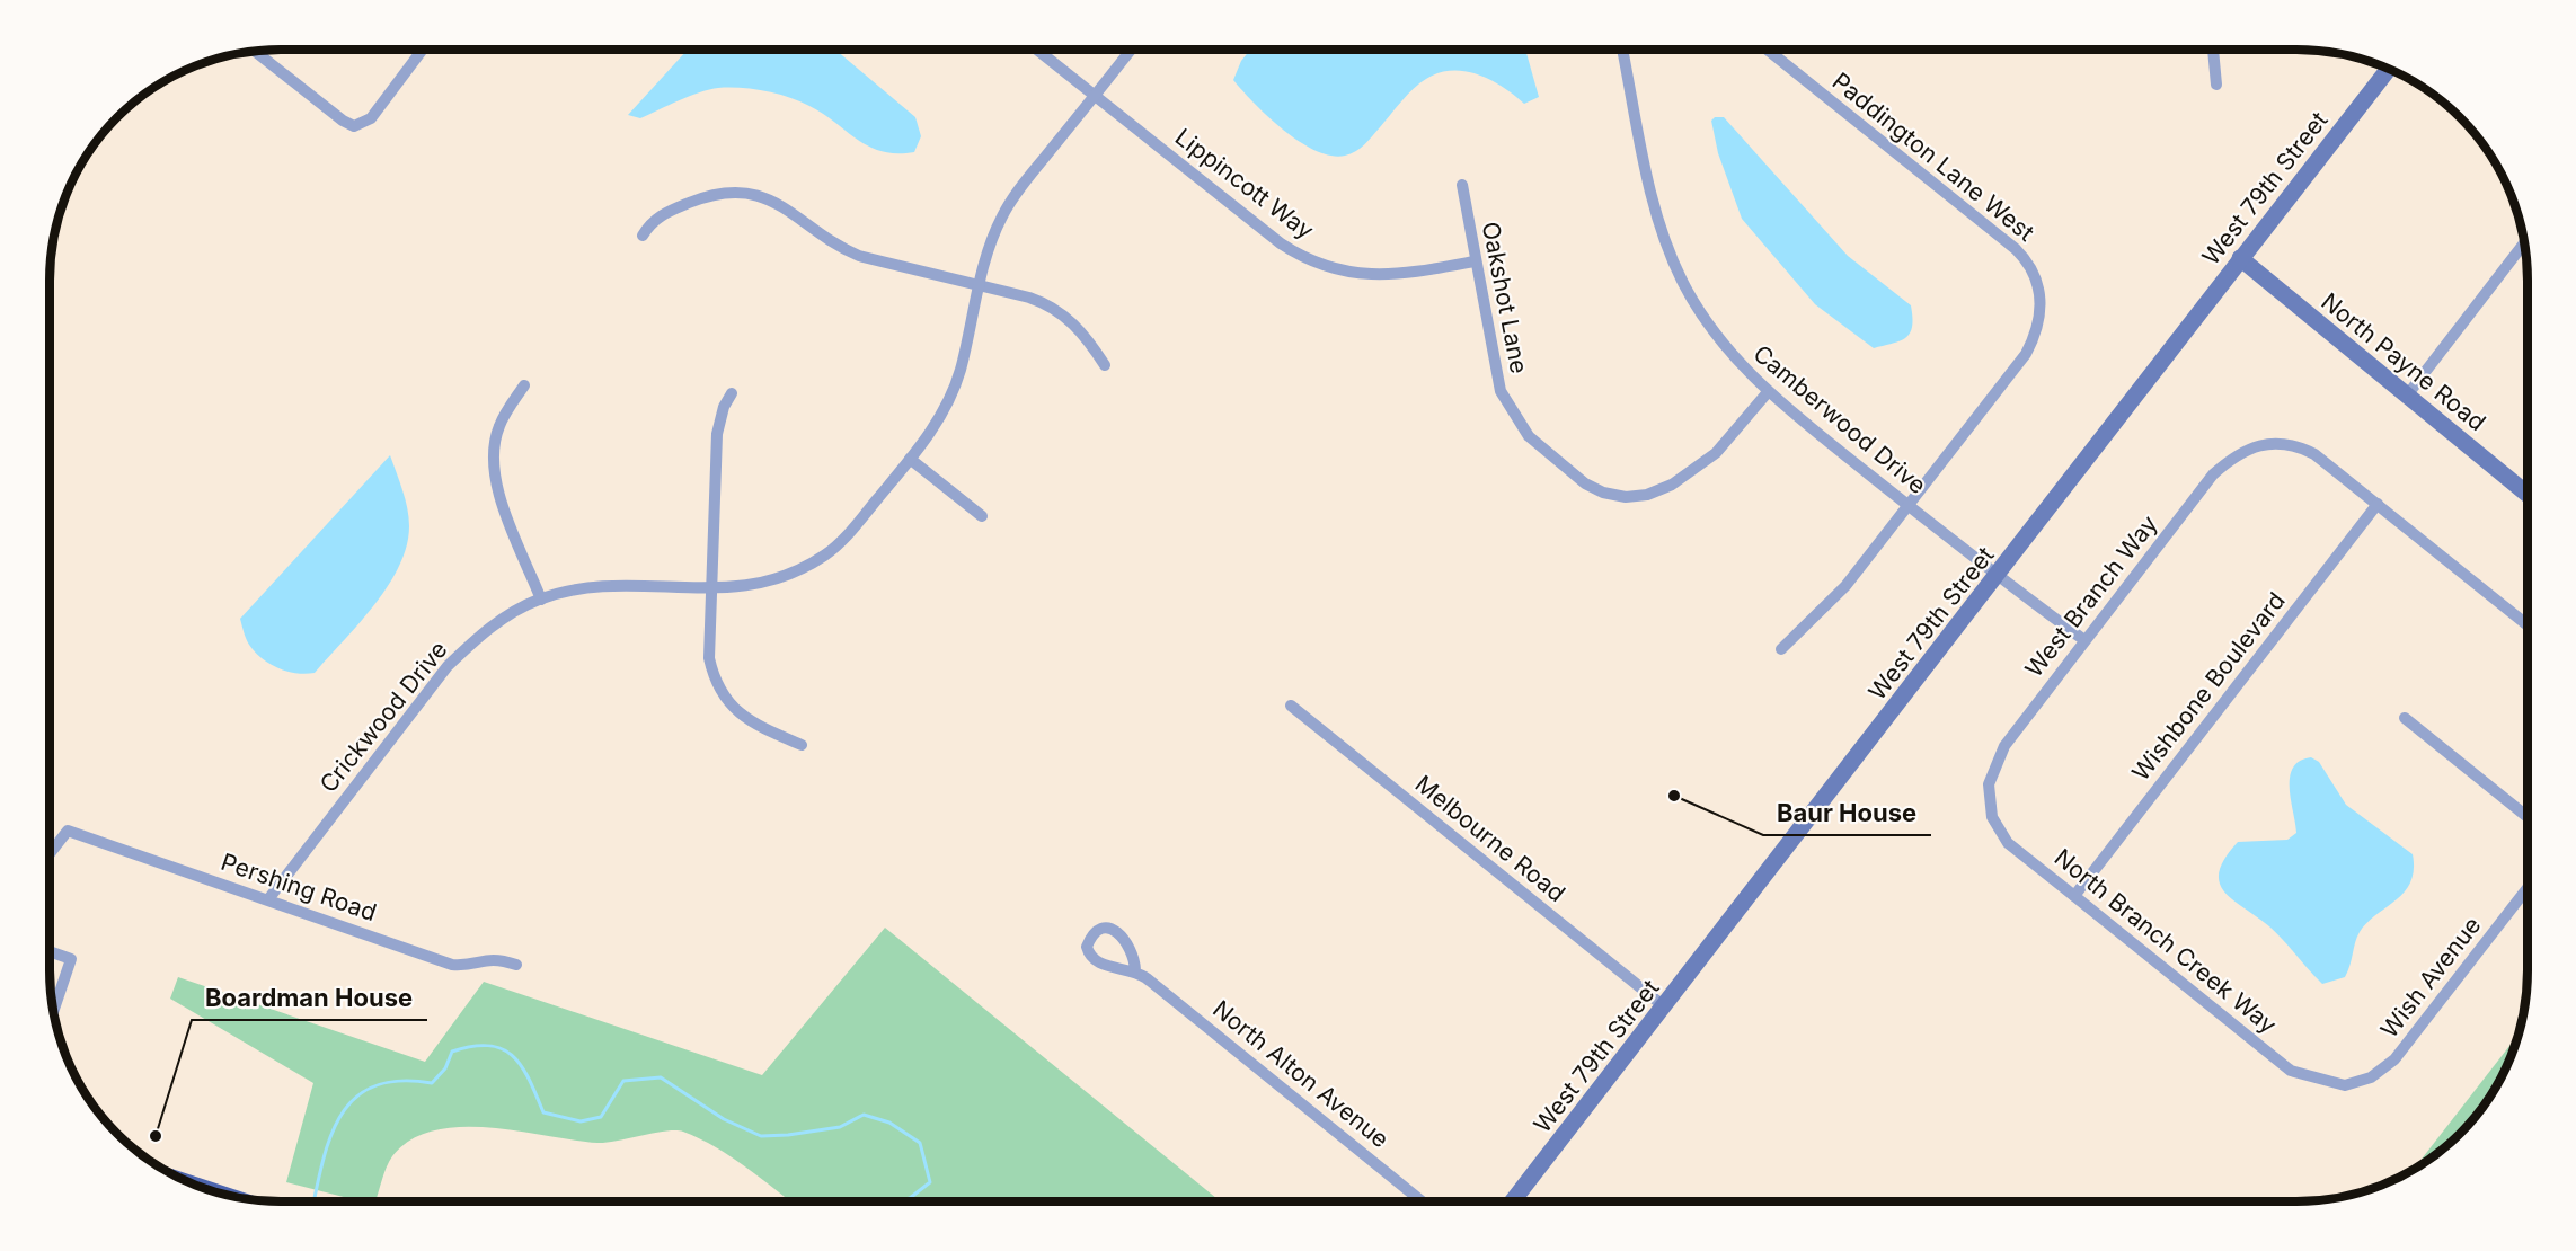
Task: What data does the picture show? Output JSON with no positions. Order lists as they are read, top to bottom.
{
  "streets": {
    "main road": ["West 79th Street", "North Payne Road"],
    "street": [
      "Paddington Lane West",
      "Lippincott Way",
      "Oakshot Lane",
      "Camberwood Drive",
      "West Branch Way",
      "Wishbone Boulevard",
      "Crickwood Drive",
      "Melbourne Road",
      "Pershing Road",
      "North Branch Creek Way",
      "Wish Avenue",
      "North Alton Avenue"
    ]
  },
  "crossings": [
    ["Paddington Lane West", "Camberwood Drive"],
    ["Lippincott Way", "Oakshot Lane"],
    ["Lippincott Way", "Crickwood Drive"],
    ["West 79th Street", "North Payne Road"],
    ["West 79th Street", "Camberwood Drive"],
    ["West 79th Street", "Melbourne Road"],
    ["Oakshot Lane", "Camberwood Drive"],
    ["Camberwood Drive", "West Branch Way"],
    ["West Branch Way", "Wishbone Boulevard"],
    ["West Branch Way", "North Branch Creek Way"],
    ["Wishbone Boulevard", "North Branch Creek Way"],
    ["Crickwood Drive", "Pershing Road"],
    ["North Branch Creek Way", "Wish Avenue"]
  ],
  "places": ["Baur House", "Boardman House"]
}
